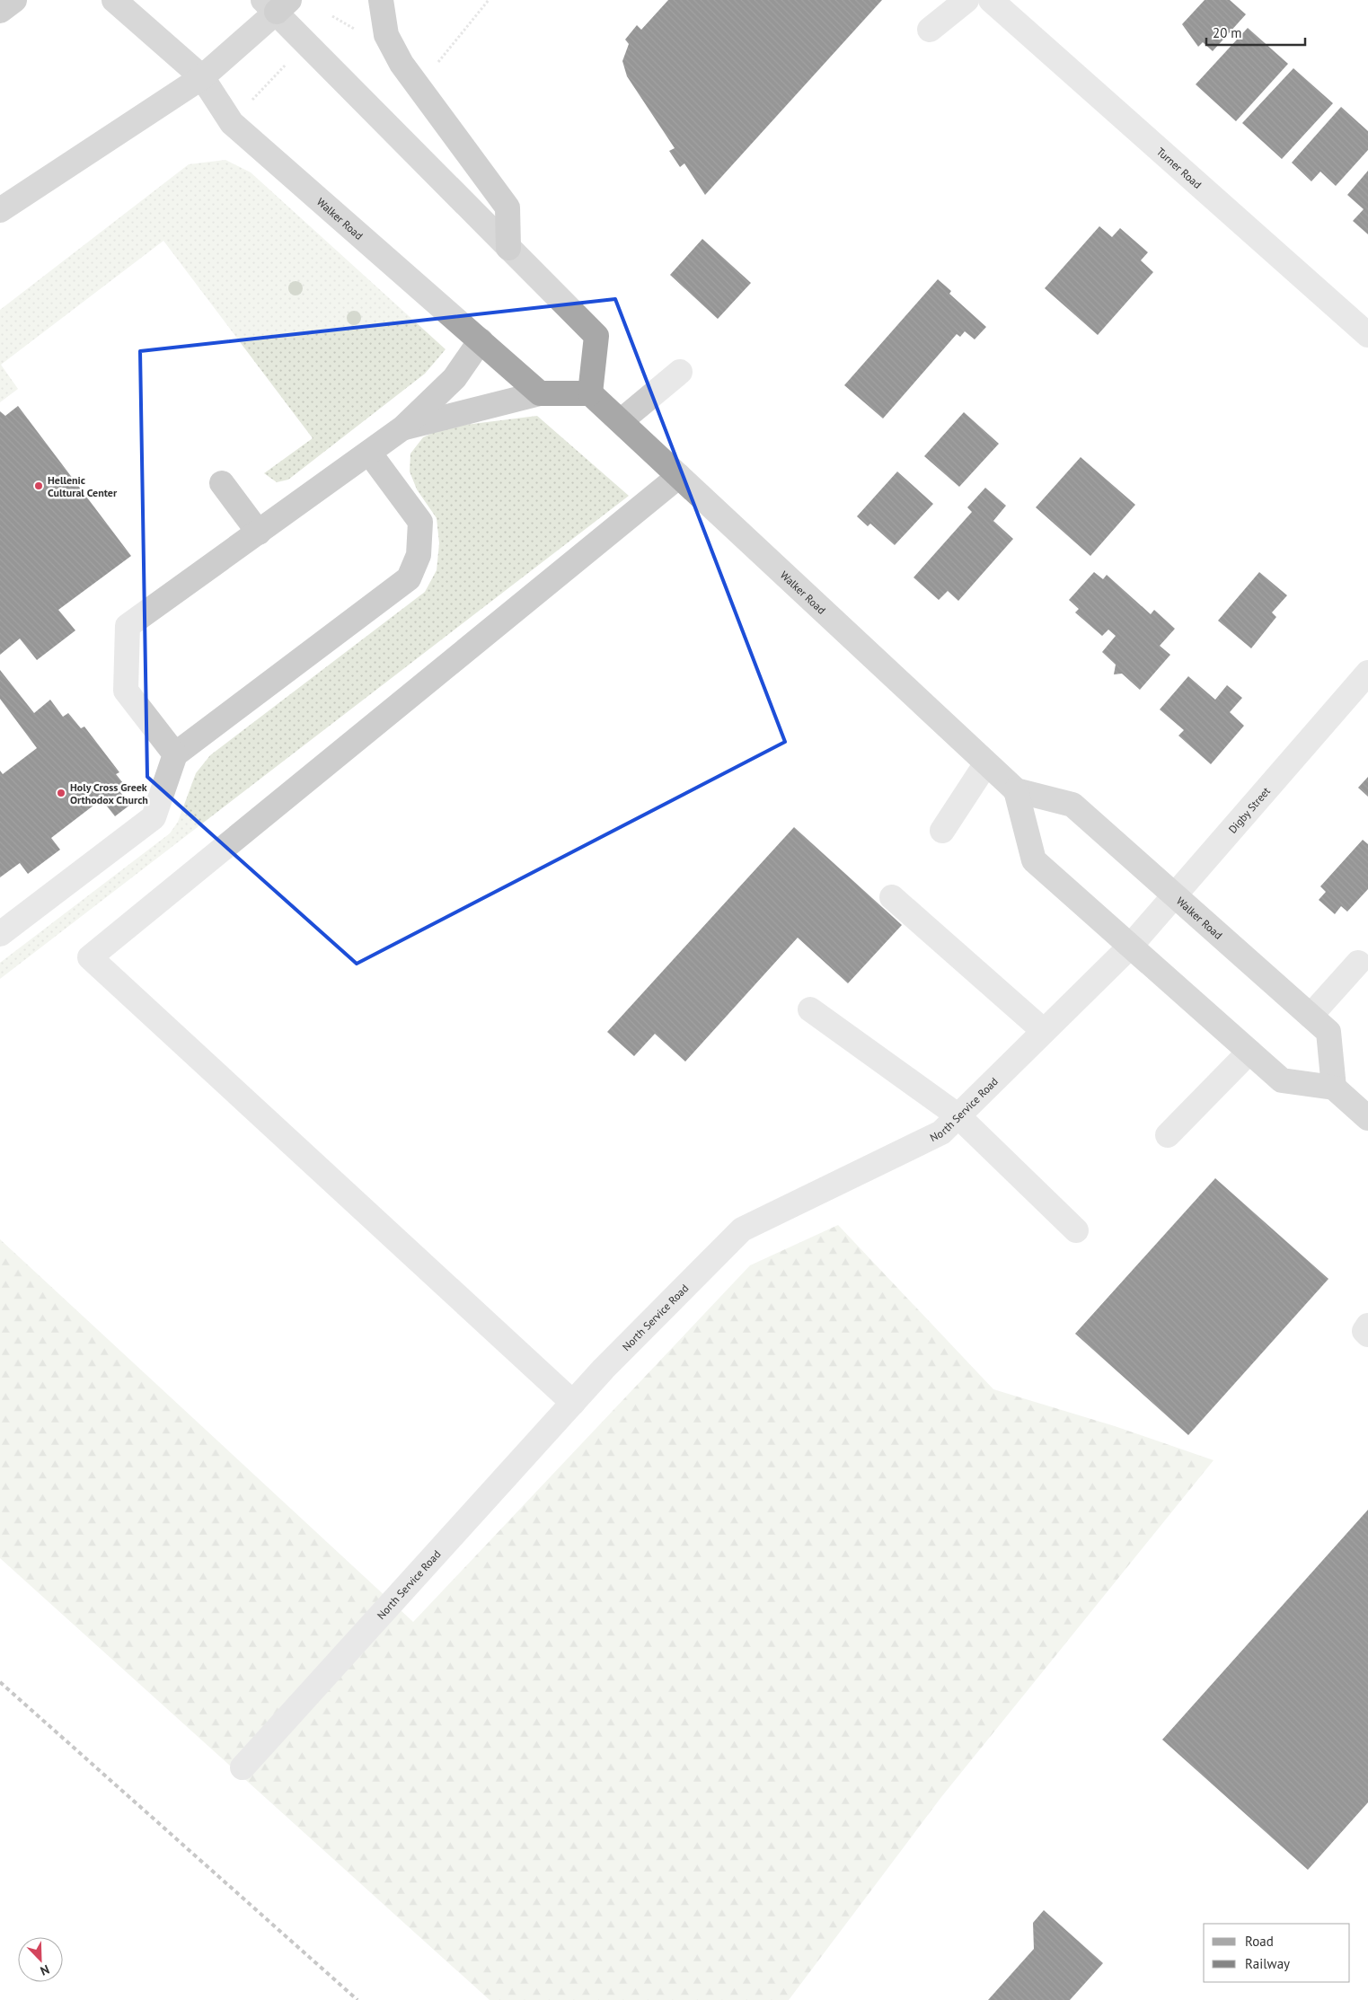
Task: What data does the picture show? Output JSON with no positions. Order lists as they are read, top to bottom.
{
  "streets": {
    "main road": ["Walker Road"],
    "street": ["Turner Road", "Digby Street", "North Service Road"]
  },
  "crossings": [
    ["Walker Road", "Digby Street"],
    ["Digby Street", "North Service Road"]
  ],
  "places": ["Hellenic Cultural Center", "Holy Cross Greek Orthodox Church"],
  "legend": ["Road", "Railway"],
  "scale_bar": "20 m",
  "north": "bottom right"
}
